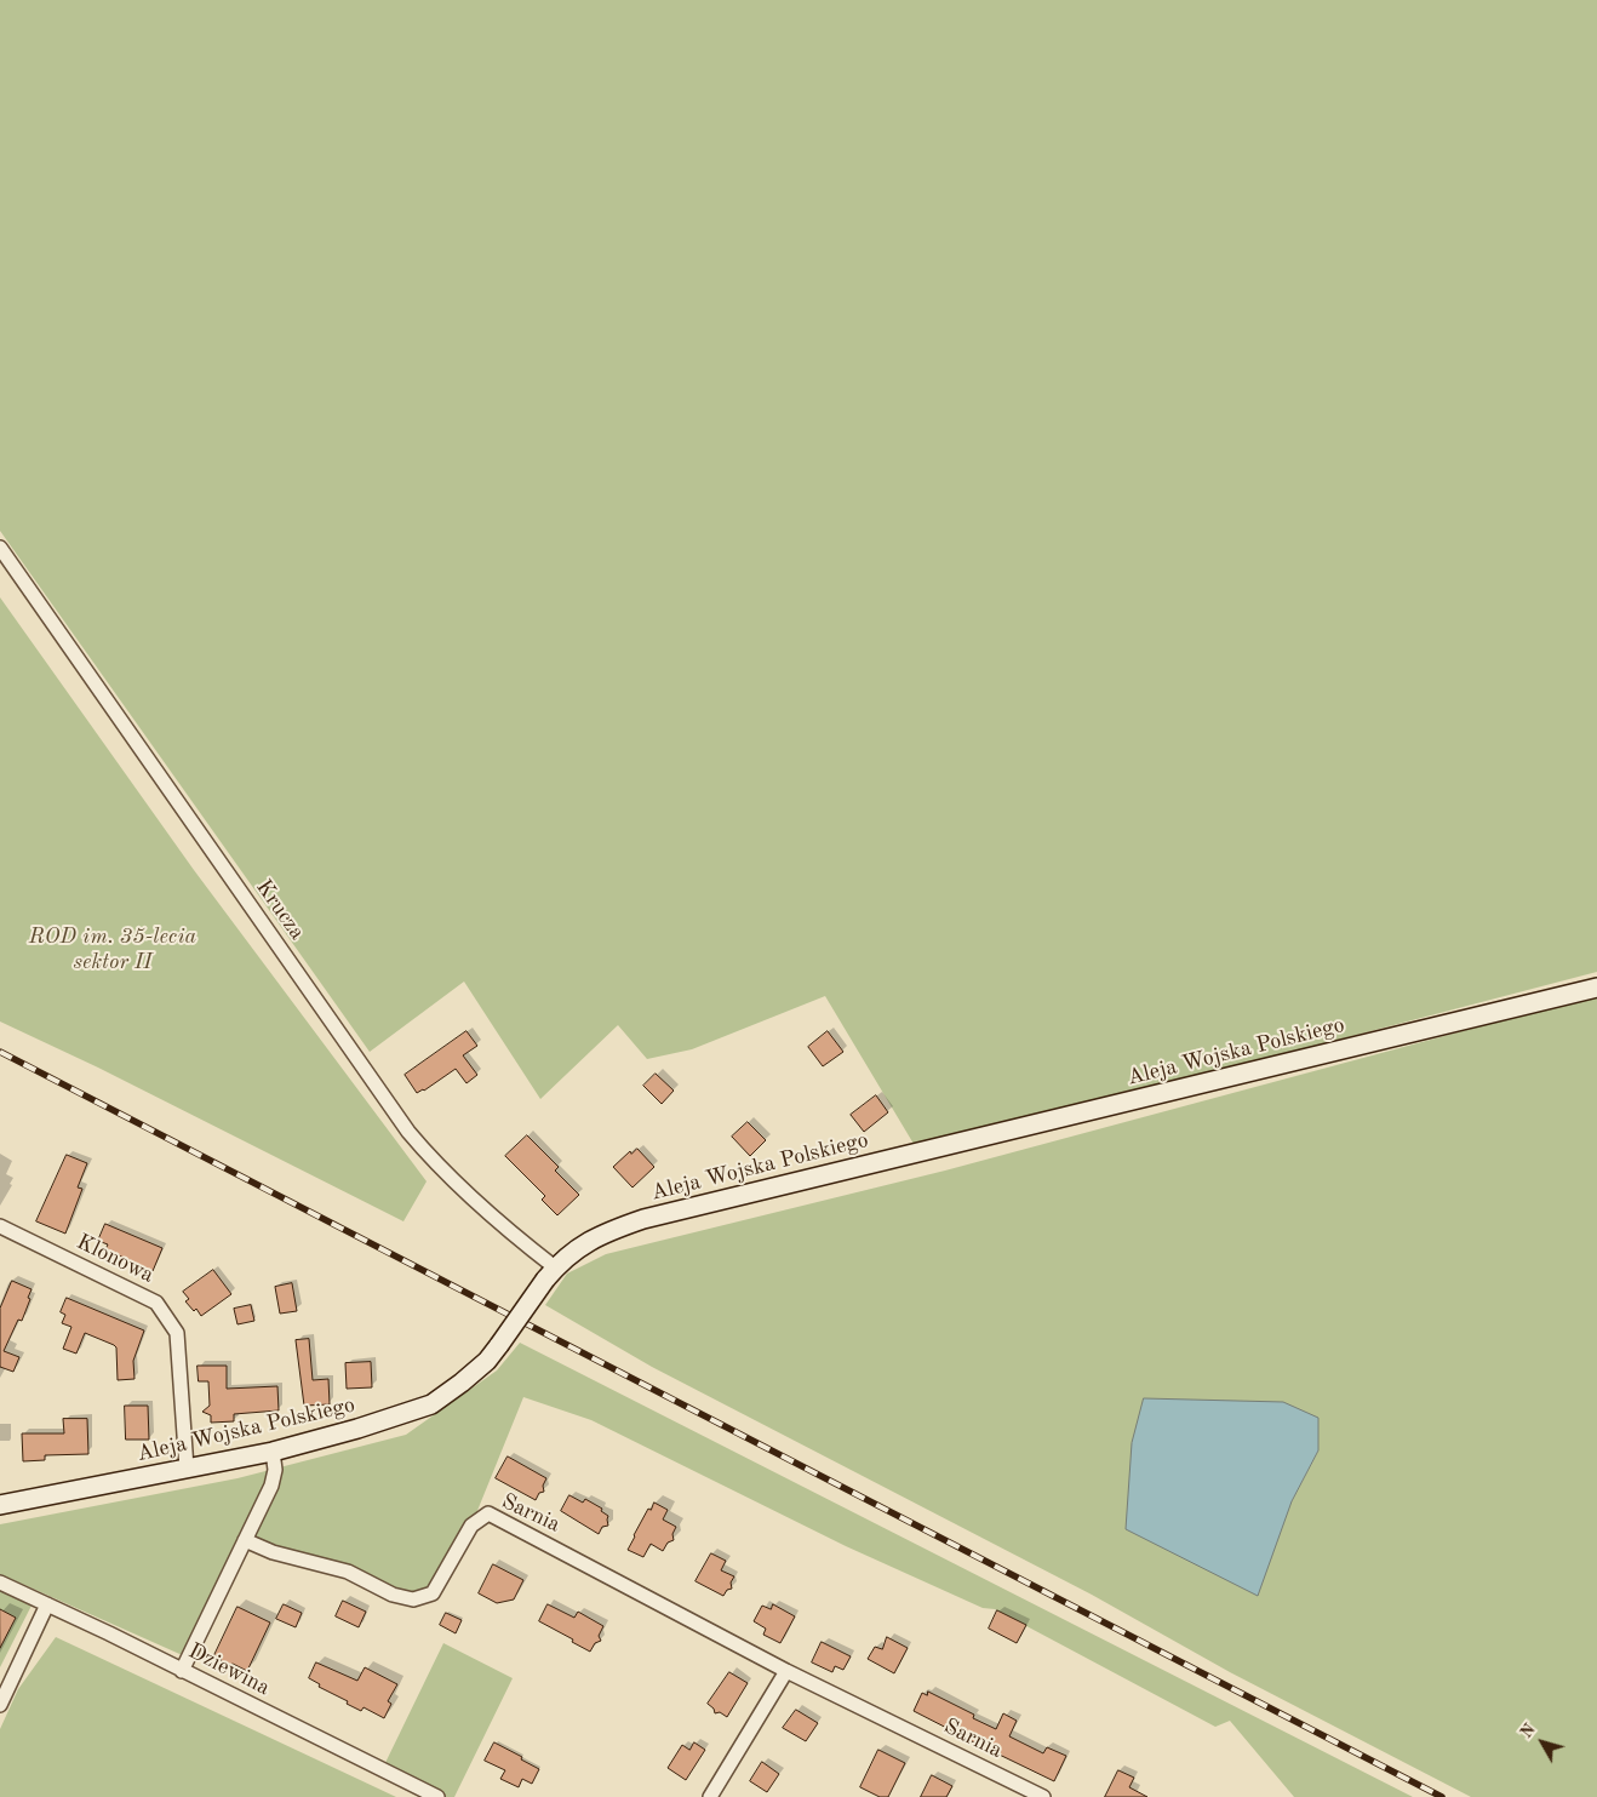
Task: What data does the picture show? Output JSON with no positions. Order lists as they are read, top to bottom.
{
  "streets": {
    "street": [
      "Krucza",
      "Aleja Wojska Polskiego",
      "Klonowa",
      "Sarnia",
      "Dziewina"
    ]
  },
  "crossings": [
    ["Krucza", "Aleja Wojska Polskiego"],
    ["Aleja Wojska Polskiego", "Klonowa"]
  ],
  "parks": ["ROD im. 35-lecia sektor II"],
  "north": "top left"
}
